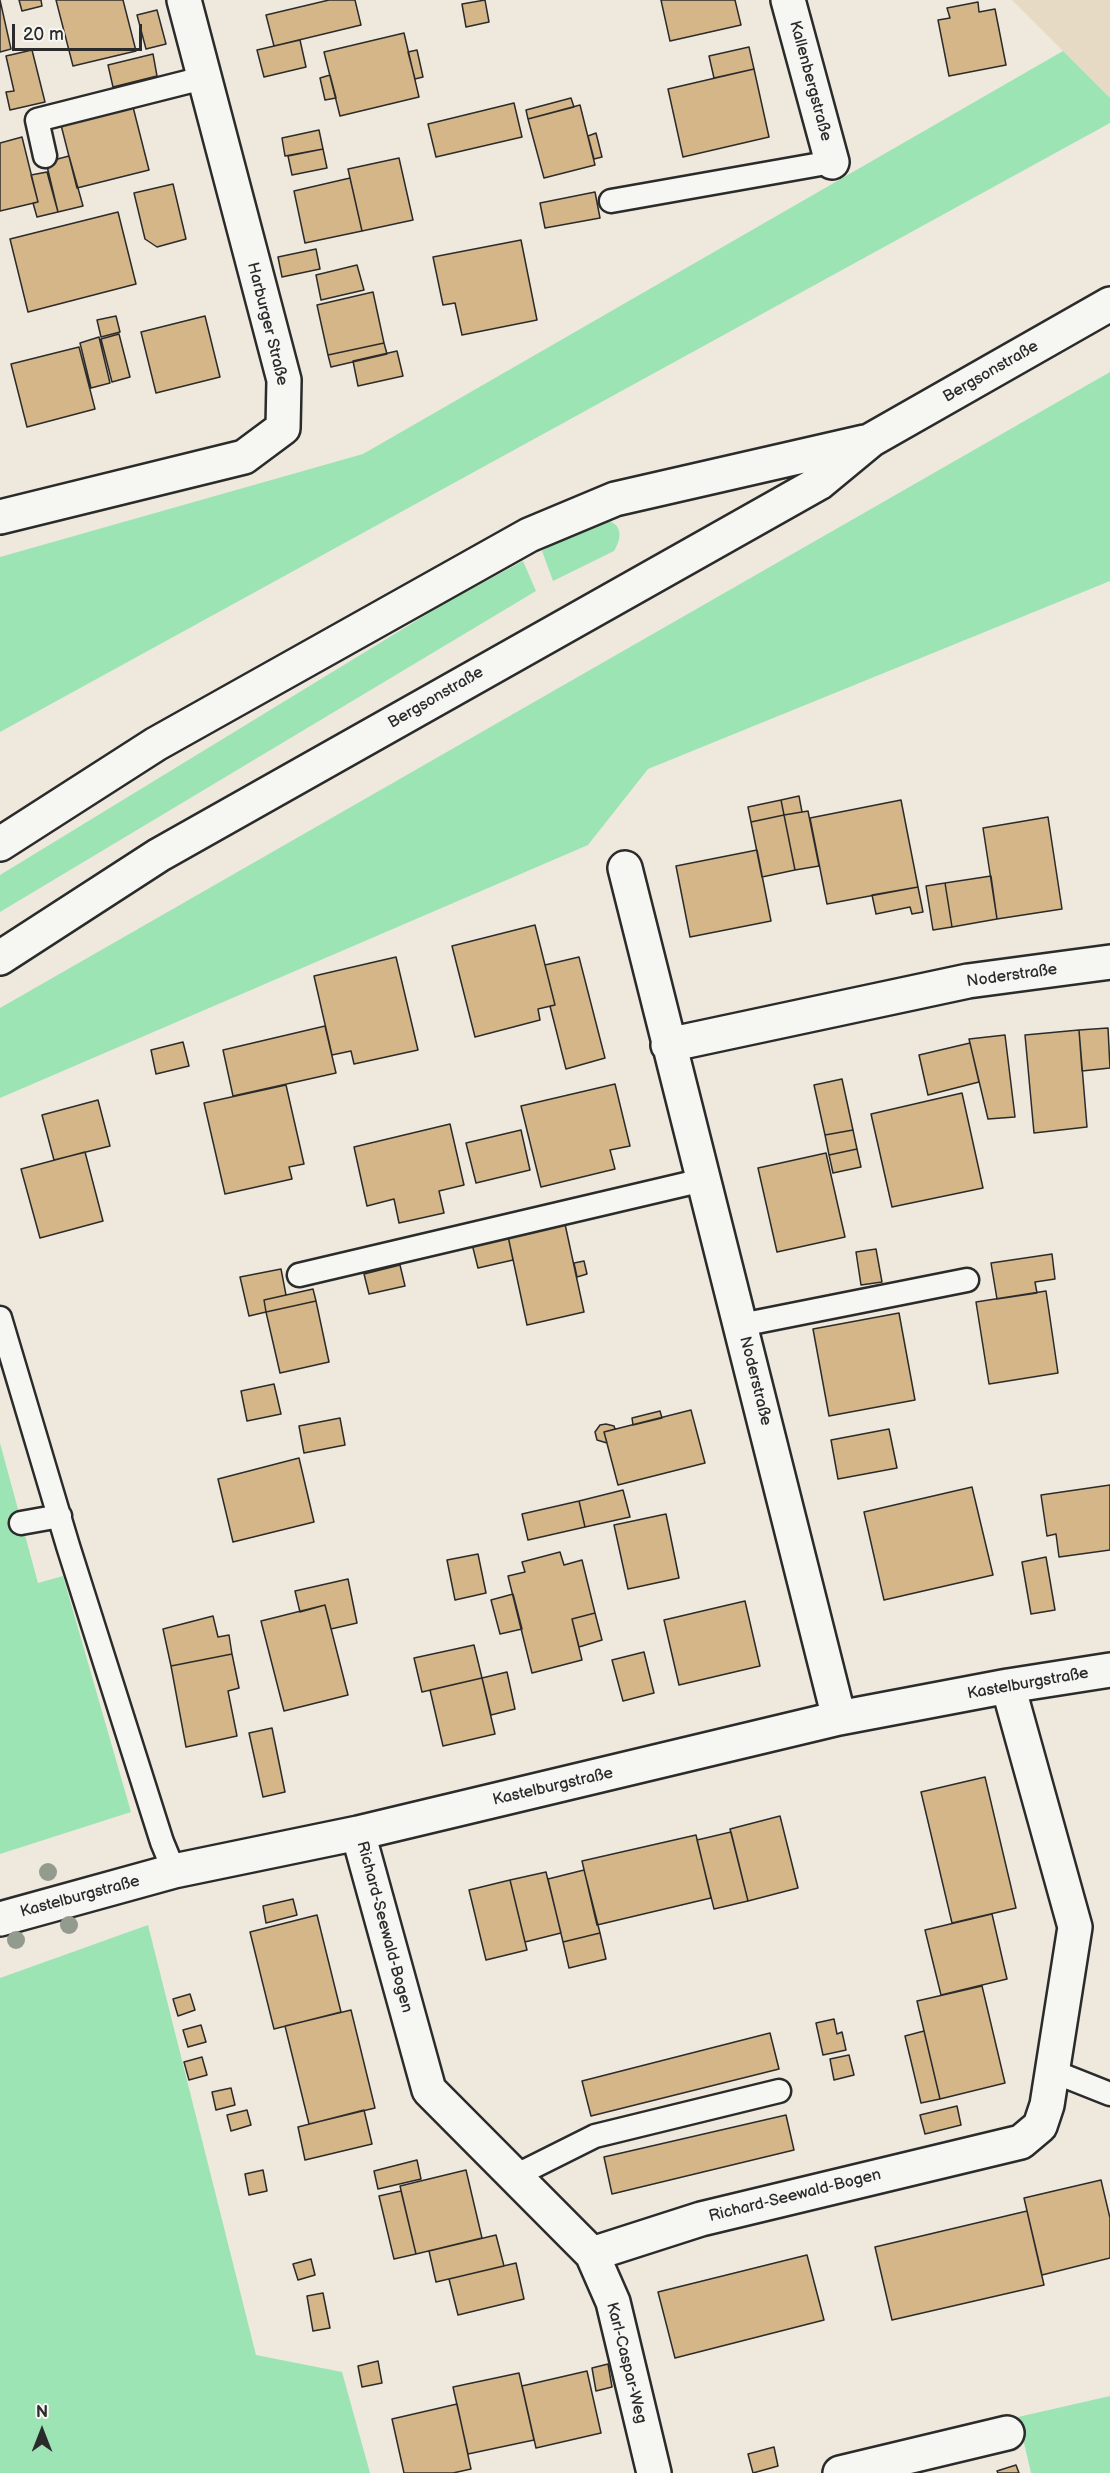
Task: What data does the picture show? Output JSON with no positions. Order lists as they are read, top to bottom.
{
  "streets": {
    "street": [
      "Kallenbergstraße",
      "Harburger Straße",
      "Bergsonstraße",
      "Noderstraße",
      "Kastelburgstraße",
      "Richard-Seewald-Bogen",
      "Karl-Caspar-Weg"
    ]
  },
  "crossings": [
    ["Noderstraße", "Kastelburgstraße"],
    ["Kastelburgstraße", "Richard-Seewald-Bogen"],
    ["Richard-Seewald-Bogen", "Karl-Caspar-Weg"]
  ],
  "scale_bar": "20 m",
  "north": "top"
}
